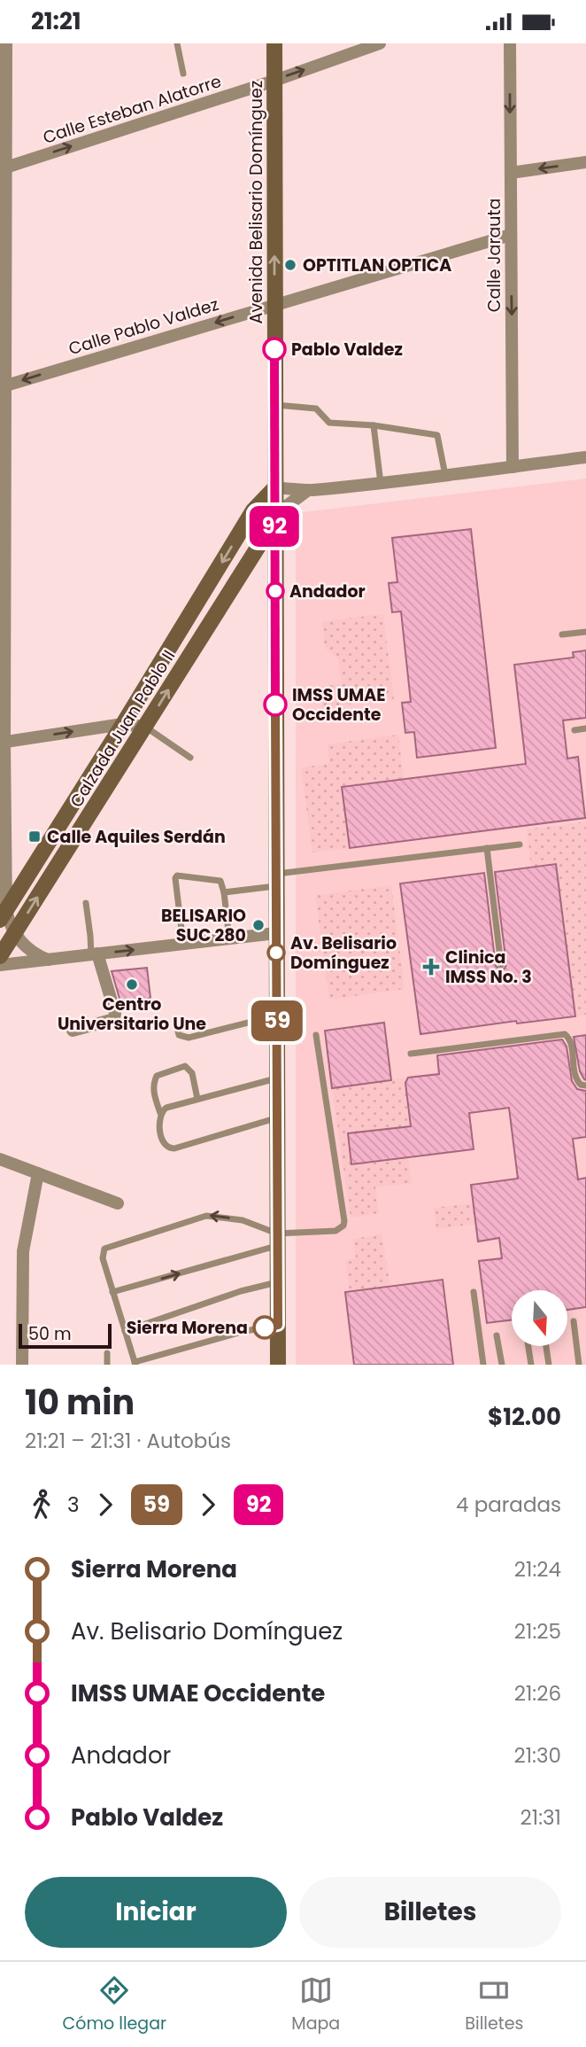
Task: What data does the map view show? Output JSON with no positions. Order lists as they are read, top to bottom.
{
  "streets": {
    "main road": ["Avenida Belisario Domínguez", "Calzada Juan Pablo II"],
    "street": ["Calle Esteban Alatorre", "Calle Jarauta", "Calle Pablo Valdez"]
  },
  "crossings": [
    ["Calle Esteban Alatorre", "Avenida Belisario Domínguez"],
    ["Avenida Belisario Domínguez", "Calle Pablo Valdez"],
    ["Avenida Belisario Domínguez", "Calzada Juan Pablo II"],
    ["Calle Jarauta", "Calle Pablo Valdez"]
  ],
  "one_way": ["Calle Esteban Alatorre", "Calle Jarauta", "Calle Pablo Valdez"],
  "places": {
    "other": [
      "OPTITLAN OPTICA",
      "Pablo Valdez",
      "Andador",
      "IMSS UMAE Occidente",
      "BELISARIO SUC 280",
      "Av. Belisario Domínguez",
      "Centro Universitario Une",
      "Sierra Morena"
    ],
    "transit": ["Calle Aquiles Serdán"],
    "health": ["Clinica IMSS No. 3"]
  },
  "lines": ["bus line 92", "bus line 59"],
  "scale_bar": "50 m",
  "north": "bottom",
  "page": {
    "status": "21:21",
    "on_map": ["59", "92"],
    "scale": "50 m",
    "heading": ["10 min", "21:21 – 21:31 · Autobús", "$12.00"],
    "legs": [
      "3",
      "59",
      "92",
      "4 paradas"
    ],
    "list": [
      {
        "name": "Sierra Morena",
        "value": "21:24"
      },
      {
        "name": "Av. Belisario Domínguez",
        "value": "21:25"
      },
      {
        "name": "IMSS UMAE Occidente",
        "value": "21:26"
      },
      {
        "name": "Andador",
        "value": "21:30"
      },
      {
        "name": "Pablo Valdez",
        "value": "21:31"
      }
    ],
    "buttons": ["Iniciar", "Billetes"],
    "tabs": ["Cómo llegar", "Mapa", "Billetes"]
  }
}
